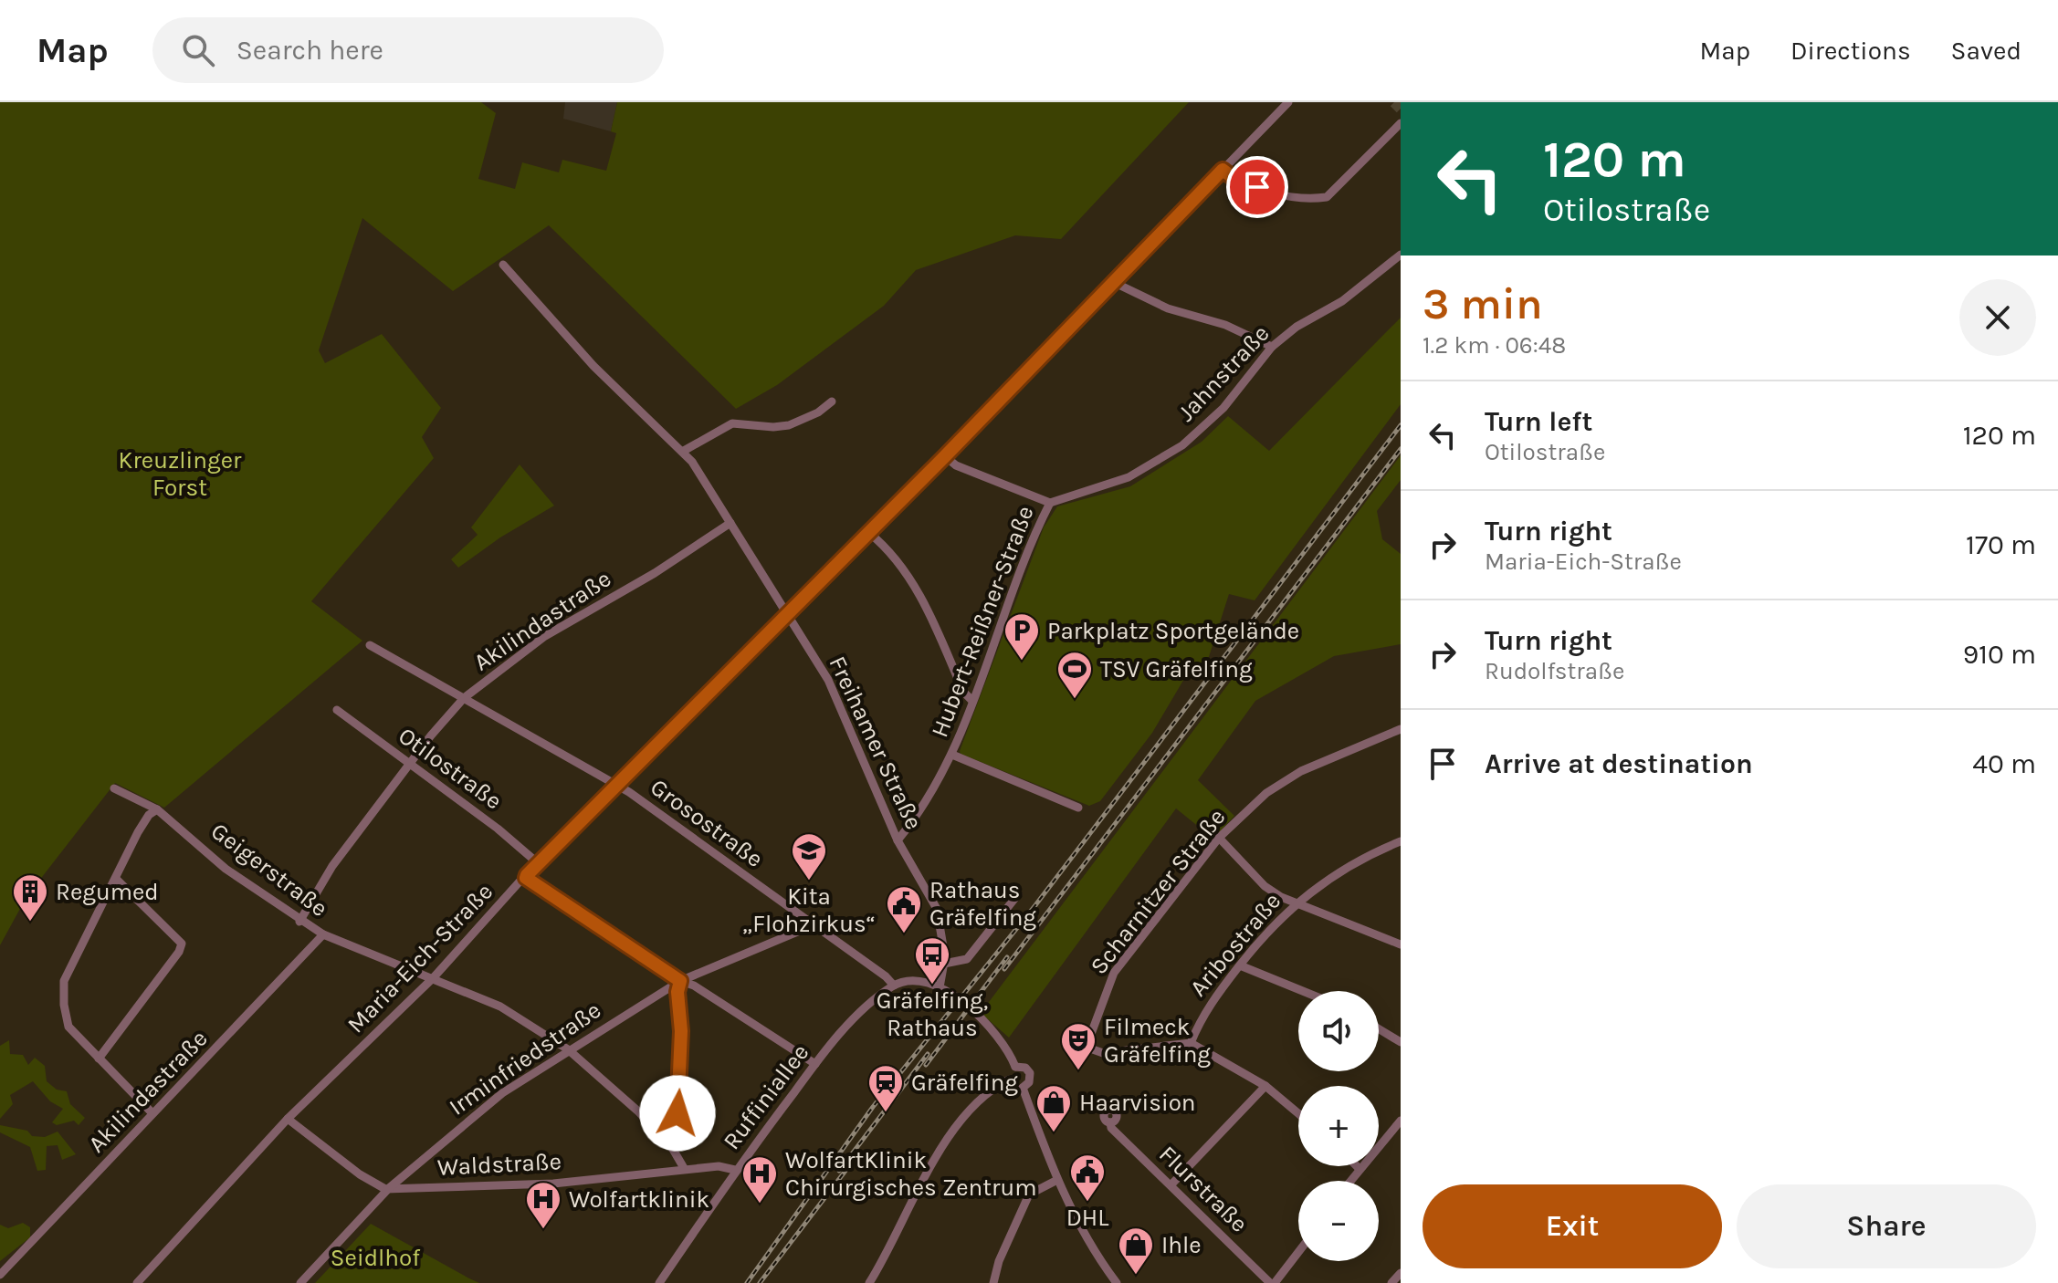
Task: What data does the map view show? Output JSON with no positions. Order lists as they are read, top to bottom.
{
  "streets": {
    "street": [
      "Jahnstraße",
      "Akilindastraße",
      "Hubert-Reißner-Straße",
      "Freihamer Straße",
      "Otilostraße",
      "Grosostraße",
      "Geigerstraße",
      "Scharnitzer Straße",
      "Aribostraße",
      "Maria-Eich-Straße",
      "Irminfriedstraße",
      "Ruffiniallee",
      "Waldstraße",
      "Flurstraße"
    ]
  },
  "crossings": [
    ["Jahnstraße", "Hubert-Reißner-Straße"],
    ["Akilindastraße", "Freihamer Straße"],
    ["Akilindastraße", "Otilostraße"],
    ["Akilindastraße", "Grosostraße"],
    ["Akilindastraße", "Geigerstraße"],
    ["Hubert-Reißner-Straße", "Freihamer Straße"],
    ["Freihamer Straße", "Maria-Eich-Straße"],
    ["Otilostraße", "Maria-Eich-Straße"],
    ["Grosostraße", "Maria-Eich-Straße"],
    ["Grosostraße", "Irminfriedstraße"],
    ["Grosostraße", "Ruffiniallee"],
    ["Geigerstraße", "Maria-Eich-Straße"],
    ["Geigerstraße", "Irminfriedstraße"],
    ["Geigerstraße", "Waldstraße"],
    ["Scharnitzer Straße", "Aribostraße"],
    ["Maria-Eich-Straße", "Waldstraße"],
    ["Irminfriedstraße", "Waldstraße"],
    ["Ruffiniallee", "Waldstraße"]
  ],
  "parks": ["Kreuzlinger Forst", "Seidlhof"],
  "places": {
    "parking": ["Parkplatz Sportgelände"],
    "sports": ["TSV Gräfelfing"],
    "school or university": ["Kita „Flohzirkus“"],
    "building": ["Regumed"],
    "public building": ["Rathaus Gräfelfing", "DHL"],
    "bus stop": ["Gräfelfing, Rathaus"],
    "theatre": ["Filmeck Gräfelfing"],
    "station": ["Gräfelfing"],
    "shop": ["Haarvision", "Ihle"],
    "hospital": ["WolfartKlinik Chirurgisches Zentrum", "Wolfartklinik"]
  },
  "page": {
    "header": "Map",
    "search": "Search here",
    "nav": ["Map", "Directions", "Saved"],
    "turn": ["120 m", "Otilostraße"],
    "heading": ["3 min", "1.2 km · 06:48"],
    "list": [
      {
        "name": "Turn left",
        "note": "Otilostraße",
        "value": "120 m"
      },
      {
        "name": "Turn right",
        "note": "Maria-Eich-Straße",
        "value": "170 m"
      },
      {
        "name": "Turn right",
        "note": "Rudolfstraße",
        "value": "910 m"
      },
      {
        "name": "Arrive at destination",
        "value": "40 m"
      }
    ],
    "map_buttons": ["+", "−"],
    "buttons": ["Exit", "Share"]
  }
}
